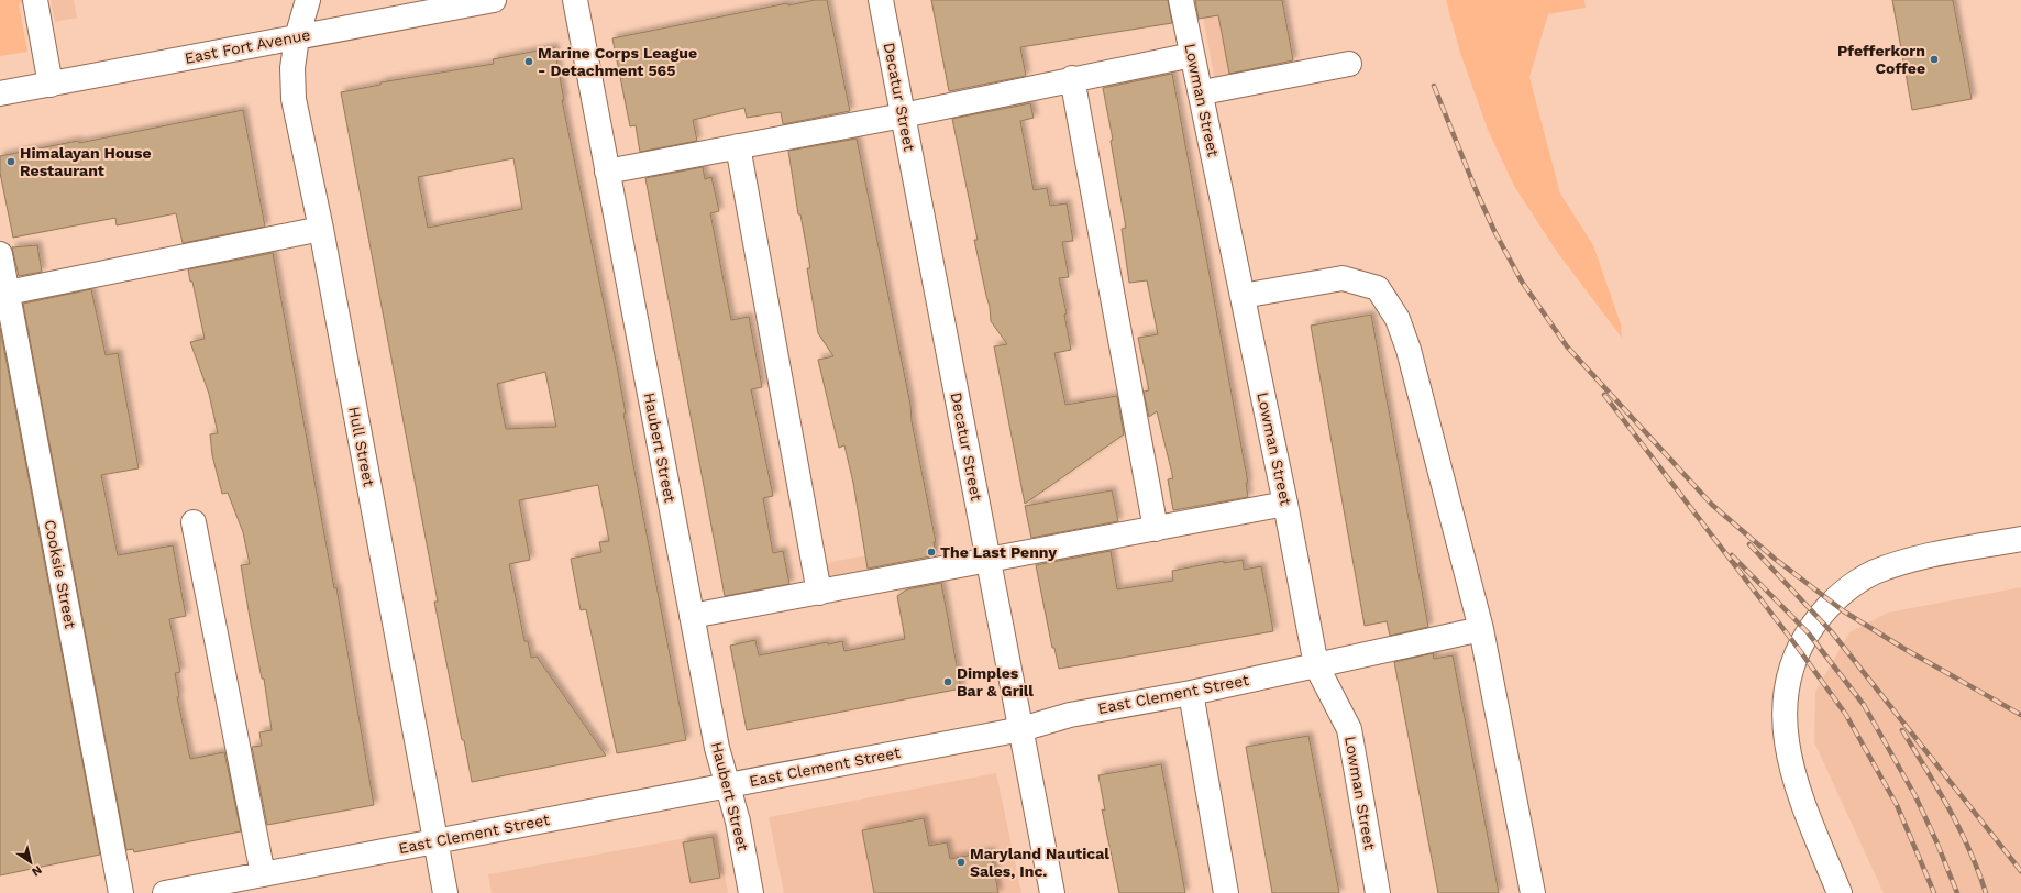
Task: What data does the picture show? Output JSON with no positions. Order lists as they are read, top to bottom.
{
  "streets": {
    "street": [
      "East Fort Avenue",
      "Decatur Street",
      "Lowman Street",
      "Hull Street",
      "Haubert Street",
      "Cooksie Street",
      "East Clement Street"
    ]
  },
  "crossings": [
    ["East Fort Avenue", "Hull Street"],
    ["Decatur Street", "East Clement Street"],
    ["Lowman Street", "East Clement Street"],
    ["Hull Street", "East Clement Street"],
    ["Haubert Street", "East Clement Street"]
  ],
  "places": [
    "Pfefferkorn Coffee",
    "Marine Corps League - Detachment 565",
    "Himalayan House Restaurant",
    "The Last Penny",
    "Dimples Bar & Grill",
    "Maryland Nautical Sales, Inc."
  ],
  "north": "bottom right"
}
